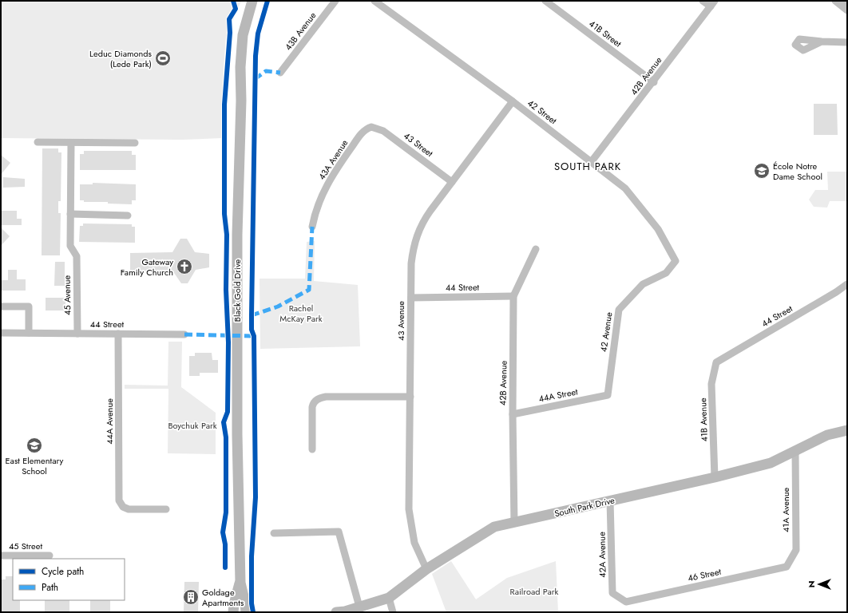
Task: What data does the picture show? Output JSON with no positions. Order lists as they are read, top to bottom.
{
  "streets": {
    "main road": ["Black Gold Drive", "South Park Drive"],
    "street": [
      "43B Avenue",
      "41B Street",
      "42B Avenue",
      "42 Street",
      "43 Street",
      "43A Avenue",
      "44 Street",
      "45 Avenue",
      "43 Avenue",
      "42 Avenue",
      "44A Street",
      "41B Avenue",
      "44A Avenue",
      "41A Avenue",
      "45 Street",
      "42A Avenue",
      "46 Street"
    ]
  },
  "crossings": [
    ["41B Street", "42B Avenue"],
    ["42B Avenue", "42 Street"],
    ["42B Avenue", "44 Street"],
    ["42B Avenue", "44A Street"],
    ["42B Avenue", "South Park Drive"],
    ["42 Street", "43 Avenue"],
    ["42 Street", "42 Avenue"],
    ["43 Street", "43A Avenue"],
    ["43 Street", "43 Avenue"],
    ["44 Street", "45 Avenue"],
    ["44 Street", "43 Avenue"],
    ["44 Street", "41B Avenue"],
    ["44 Street", "44A Avenue"],
    ["43 Avenue", "South Park Drive"],
    ["42 Avenue", "44A Street"],
    ["41B Avenue", "South Park Drive"],
    ["South Park Drive", "41A Avenue"],
    ["South Park Drive", "42A Avenue"],
    ["41A Avenue", "46 Street"],
    ["42A Avenue", "46 Street"]
  ],
  "districts": ["SOUTH PARK"],
  "parks": ["Rachel McKay Park", "Boychuk Park", "Railroad Park"],
  "places": {
    "sports": ["Leduc Diamonds (Lede Park)"],
    "school or university": ["École Notre Dame School", "East Elementary School"],
    "church": ["Gateway Family Church"],
    "building": ["Goldage Apartments"]
  },
  "legend": ["Cycle path", "Path"],
  "north": "left"
}
